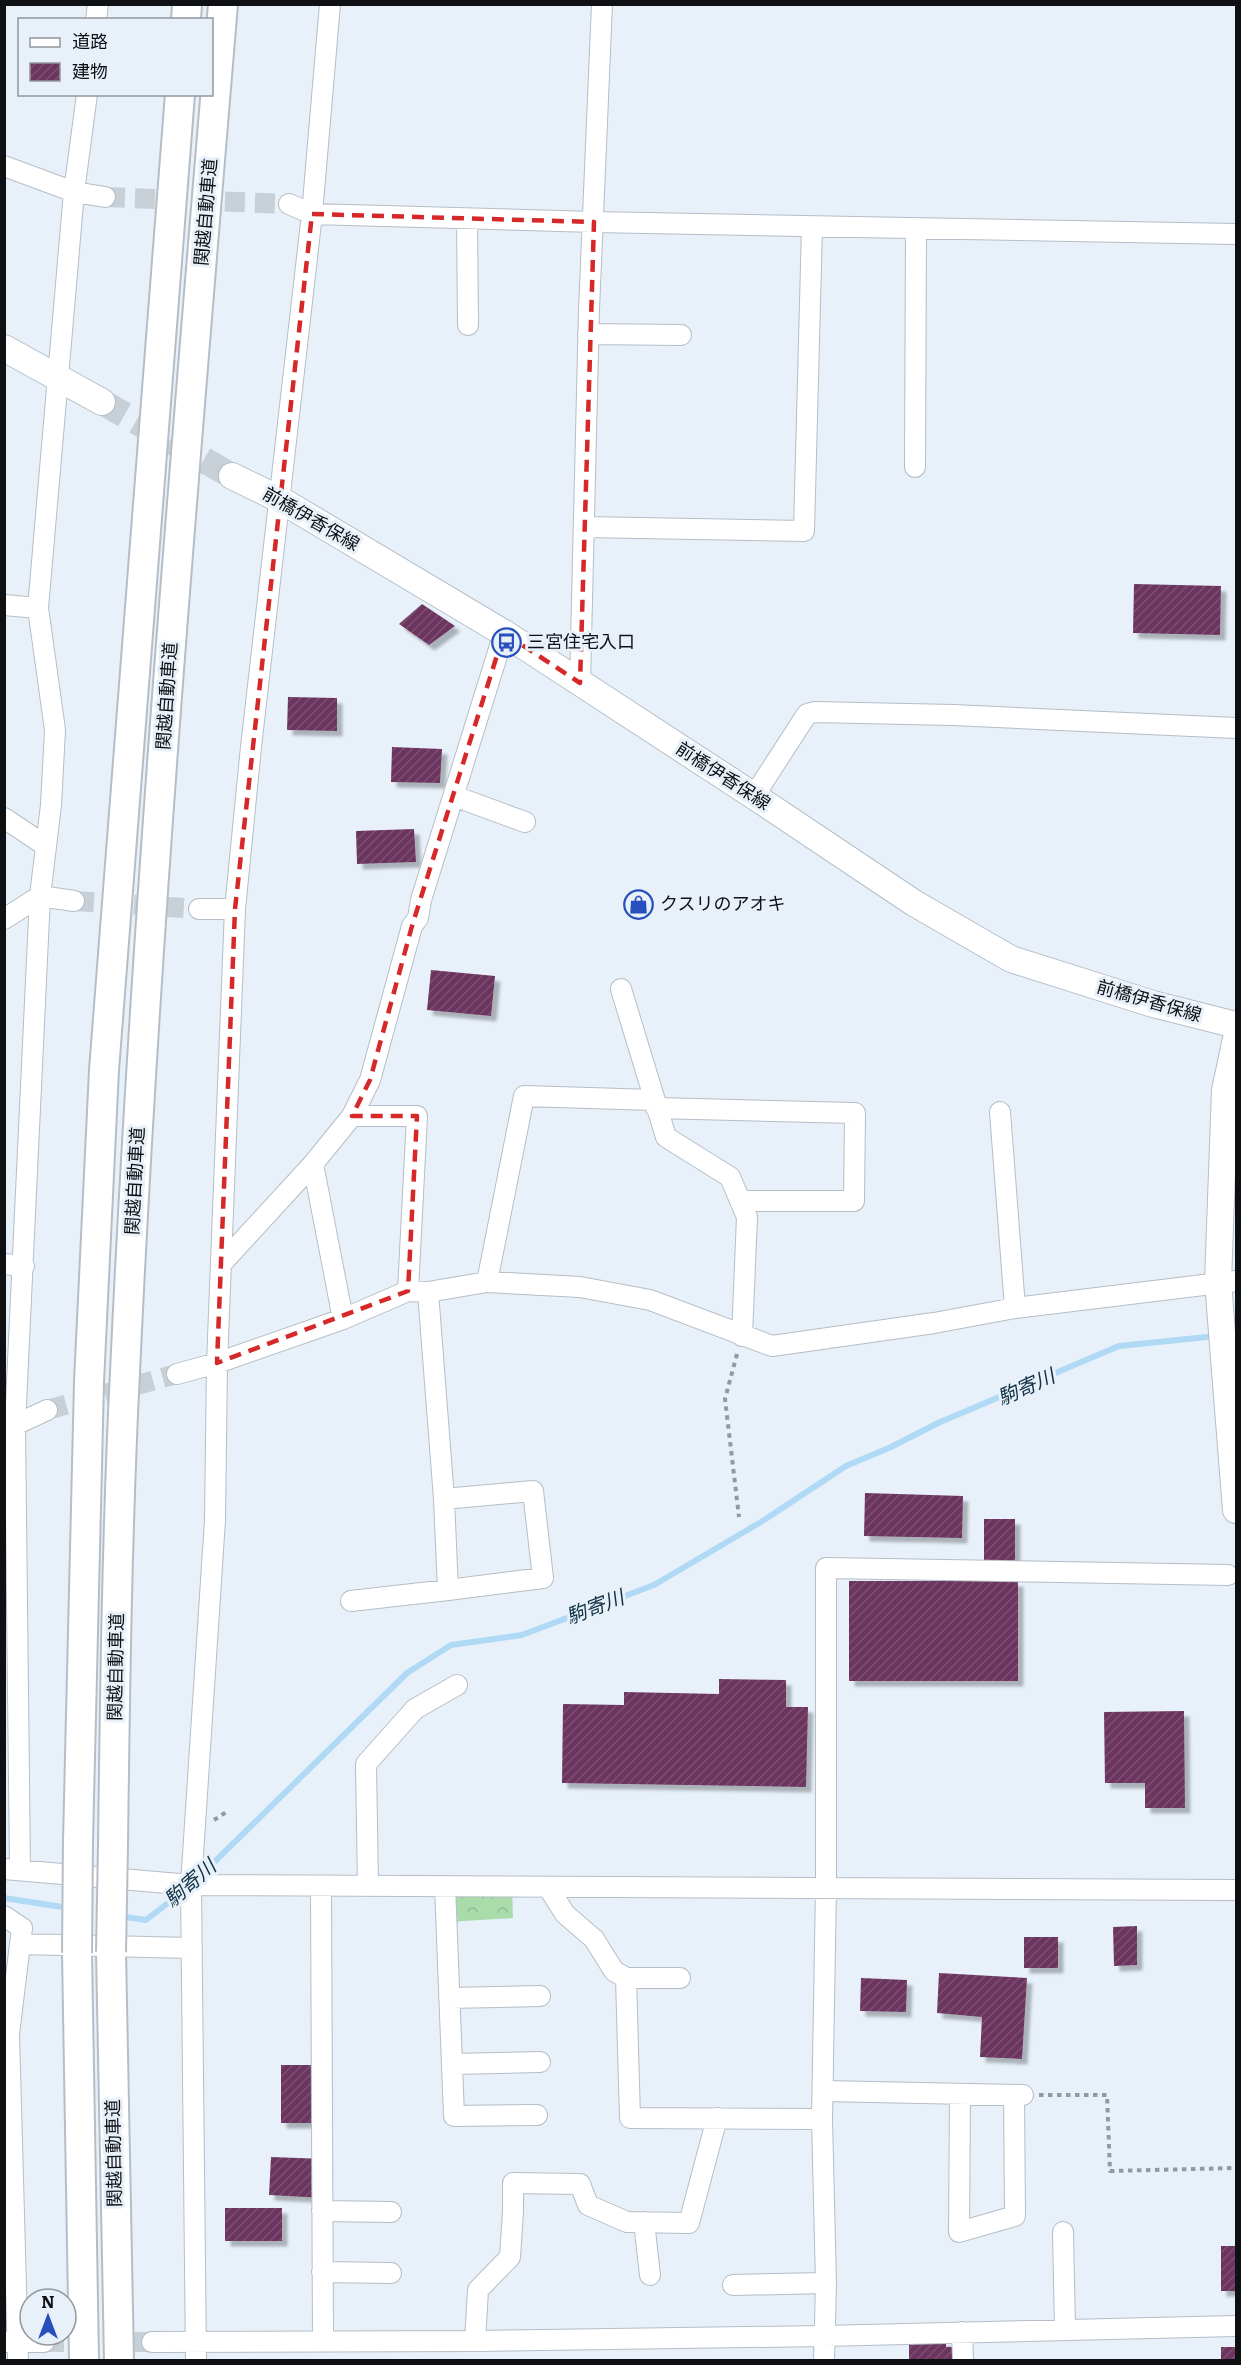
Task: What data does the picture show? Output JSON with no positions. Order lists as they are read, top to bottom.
{
  "streets": {
    "highway": ["関越自動車道"],
    "main road": ["前橋伊香保線"]
  },
  "water": ["駒寄川"],
  "places": {
    "bus stop": ["三宮住宅入口"],
    "shop": ["クスリのアオキ"]
  },
  "legend": ["道路", "建物"],
  "north": "top"
}
